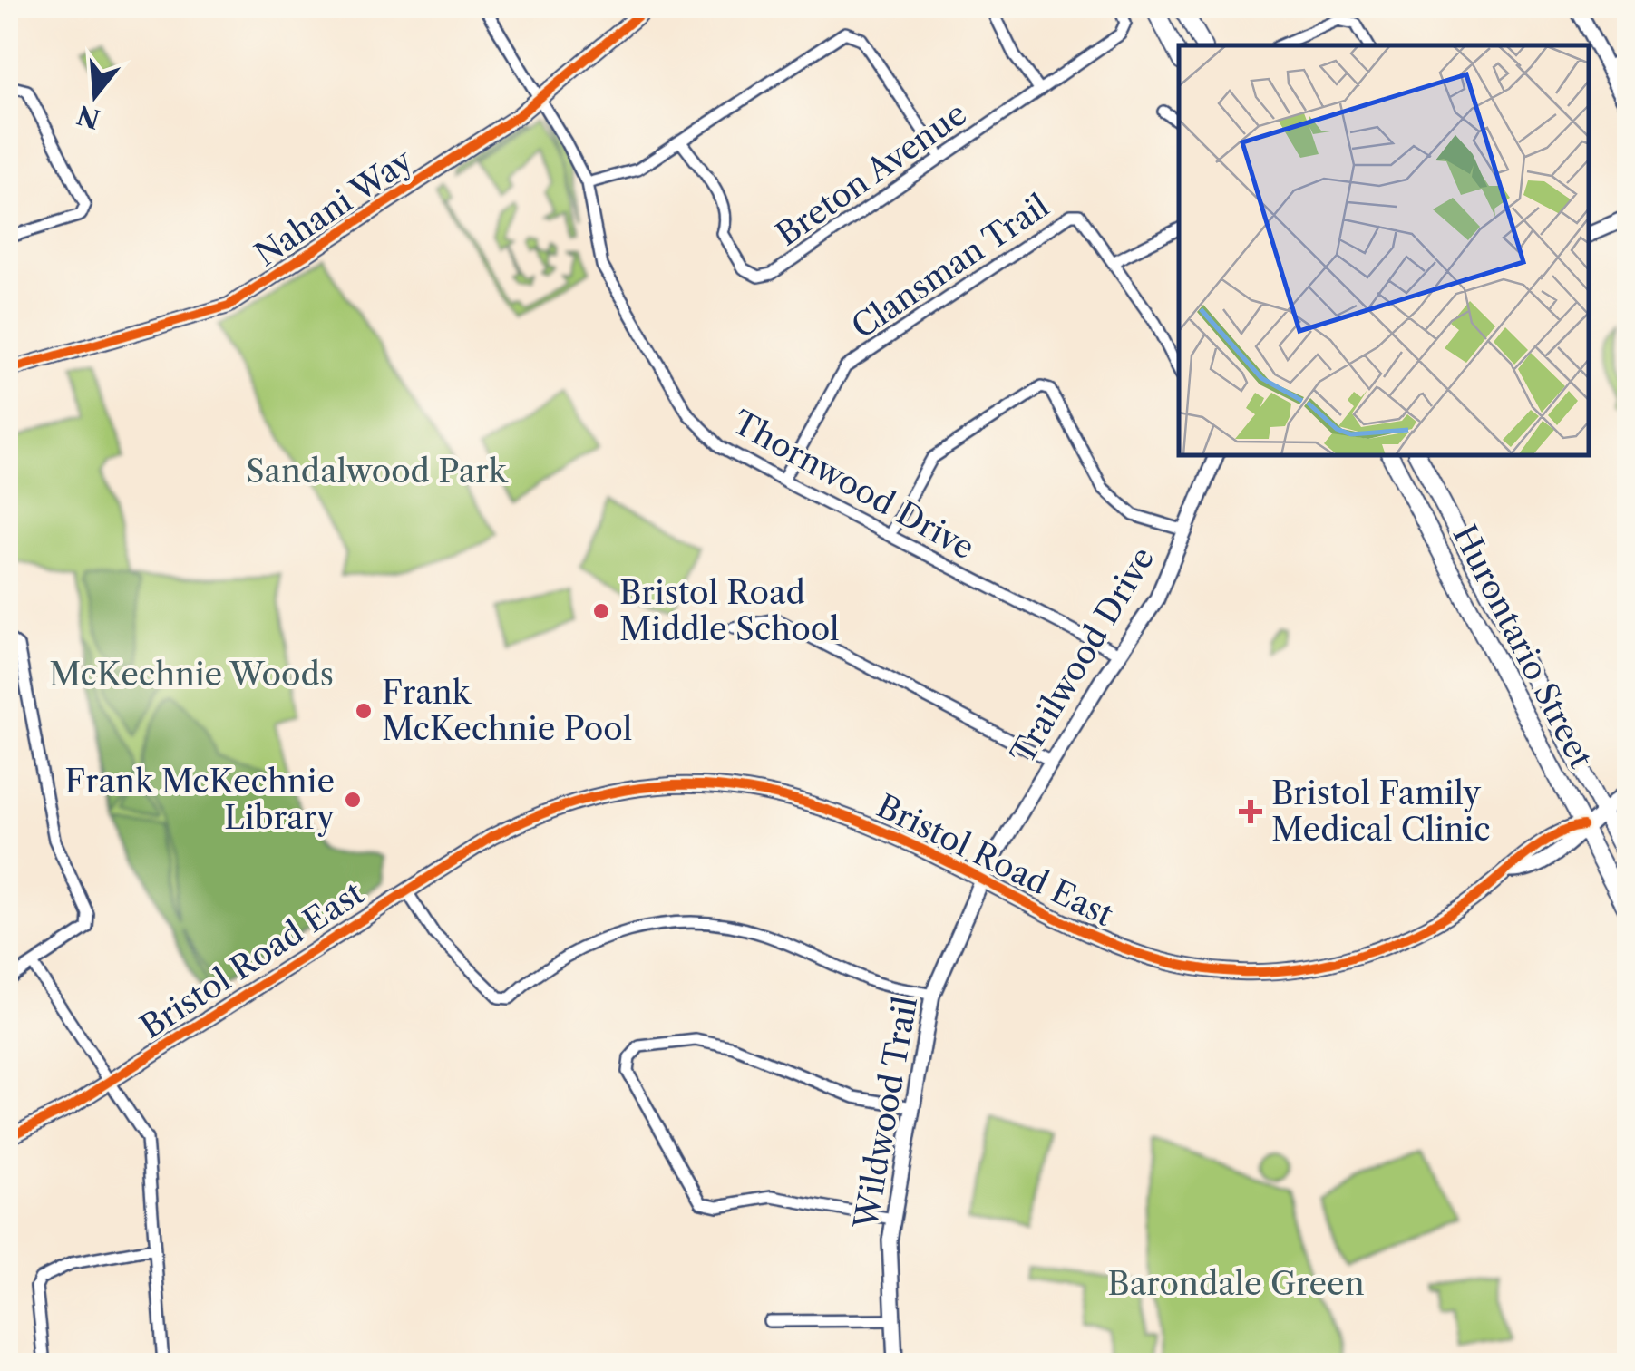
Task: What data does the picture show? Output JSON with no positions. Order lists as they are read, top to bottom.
{
  "streets": {
    "main road": ["Hurontario Street"],
    "street": [
      "Breton Avenue",
      "Nahani Way",
      "Clansman Trail",
      "Thornwood Drive",
      "Trailwood Drive",
      "Bristol Road East",
      "Wildwood Trail"
    ]
  },
  "crossings": [
    ["Nahani Way", "Thornwood Drive"],
    ["Clansman Trail", "Thornwood Drive"],
    ["Thornwood Drive", "Trailwood Drive"],
    ["Hurontario Street", "Bristol Road East"],
    ["Trailwood Drive", "Bristol Road East"],
    ["Trailwood Drive", "Wildwood Trail"],
    ["Bristol Road East", "Wildwood Trail"]
  ],
  "parks": ["Sandalwood Park", "McKechnie Woods", "Barondale Green"],
  "places": {
    "other": ["Bristol Road Middle School", "Frank McKechnie Pool", "Frank McKechnie Library"],
    "health": ["Bristol Family Medical Clinic"]
  },
  "north": "bottom"
}
